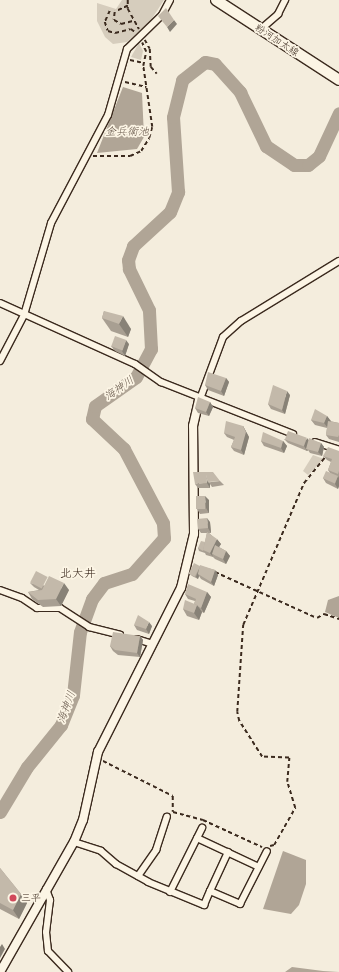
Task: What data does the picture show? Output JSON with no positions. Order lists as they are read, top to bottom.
{
  "streets": {
    "main road": ["粉河加太線"]
  },
  "districts": ["北大井"],
  "water": ["金兵衛池", "海神川"],
  "places": ["三平"]
}
